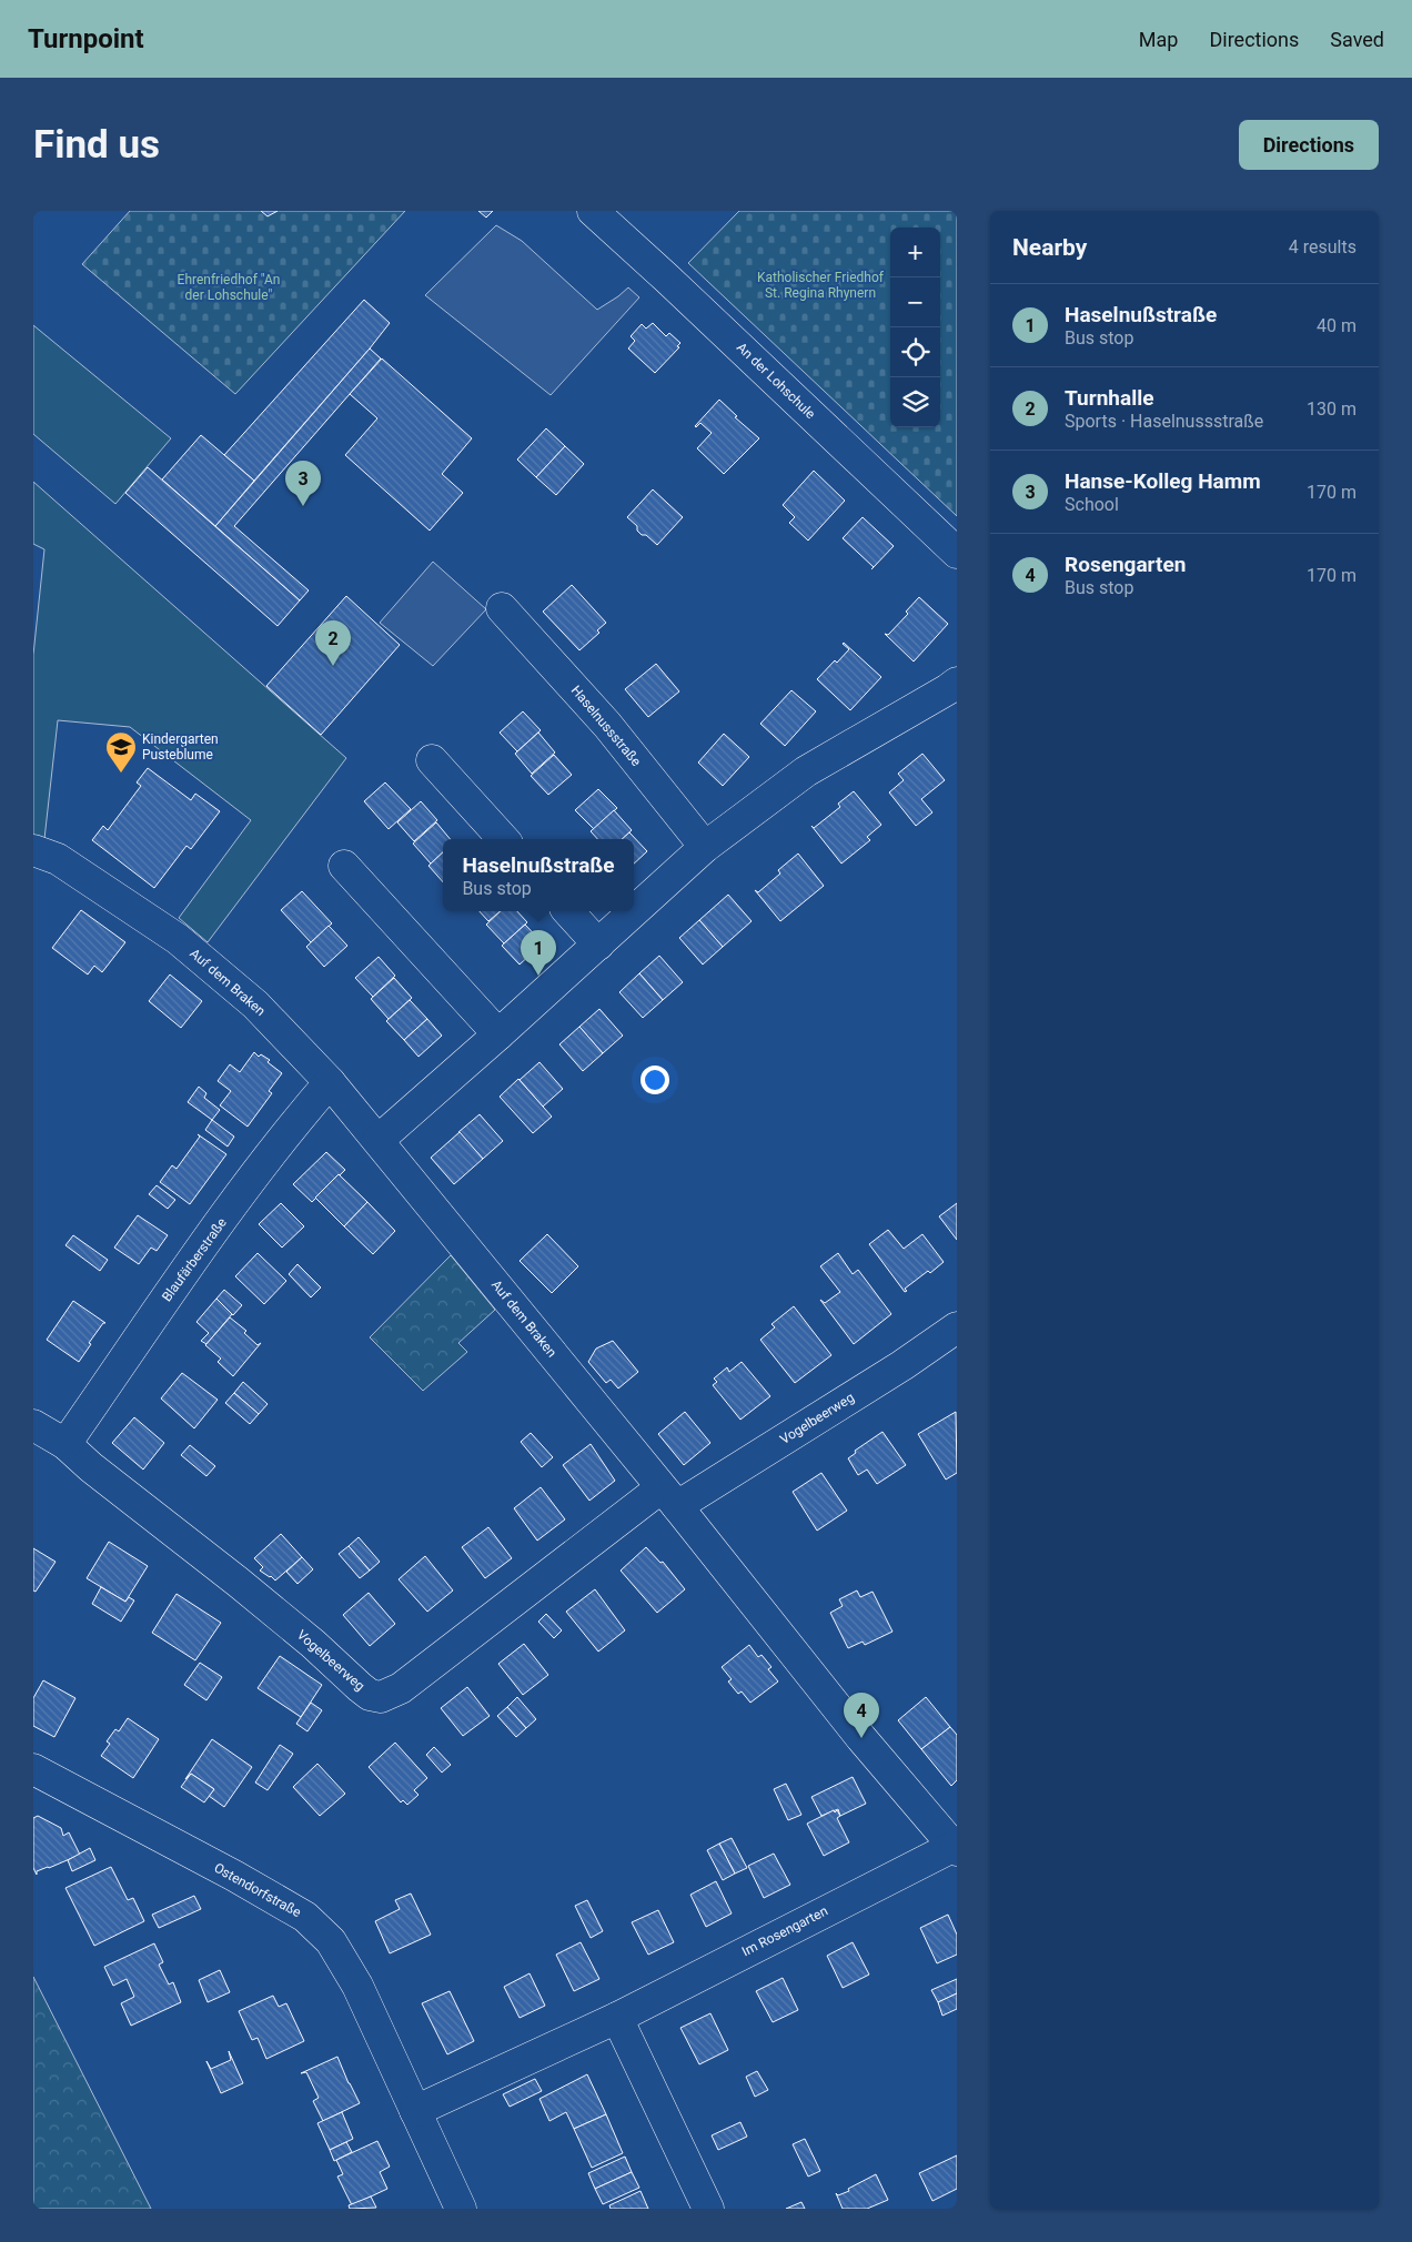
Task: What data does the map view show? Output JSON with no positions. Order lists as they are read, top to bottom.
{
  "streets": {
    "street": [
      "An der Lohschule",
      "Haselnussstraße",
      "Auf dem Braken",
      "Blaufärberstraße",
      "Vogelbeerweg",
      "Ostendorfstraße",
      "Im Rosengarten"
    ]
  },
  "crossings": [
    ["Auf dem Braken", "Blaufärberstraße"],
    ["Auf dem Braken", "Vogelbeerweg"],
    ["Auf dem Braken", "Im Rosengarten"],
    ["Blaufärberstraße", "Vogelbeerweg"],
    ["Ostendorfstraße", "Im Rosengarten"]
  ],
  "parks": ["Katholischer Friedhof St. Regina Rhynern", "Ehrenfriedhof \"An der Lohschule\""],
  "places": {
    "school or university": ["Kindergarten Pusteblume"]
  },
  "page": {
    "header": "Turnpoint",
    "nav": ["Map", "Directions", "Saved"],
    "buttons": "Directions",
    "title": "Find us",
    "heading": ["Nearby", "4 results"],
    "map_buttons": ["+", "−"],
    "list": [
      {
        "mark": "1",
        "name": "Haselnußstraße",
        "note": "Bus stop",
        "value": "40 m"
      },
      {
        "mark": "2",
        "name": "Turnhalle",
        "note": "Sports · Haselnussstraße",
        "value": "130 m"
      },
      {
        "mark": "3",
        "name": "Hanse-Kolleg Hamm",
        "note": "School",
        "value": "170 m"
      },
      {
        "mark": "4",
        "name": "Rosengarten",
        "note": "Bus stop",
        "value": "170 m"
      }
    ],
    "pins": [
      "3",
      "2",
      "1",
      "4"
    ],
    "popup": ["Haselnußstraße", "Bus stop"]
  }
}
